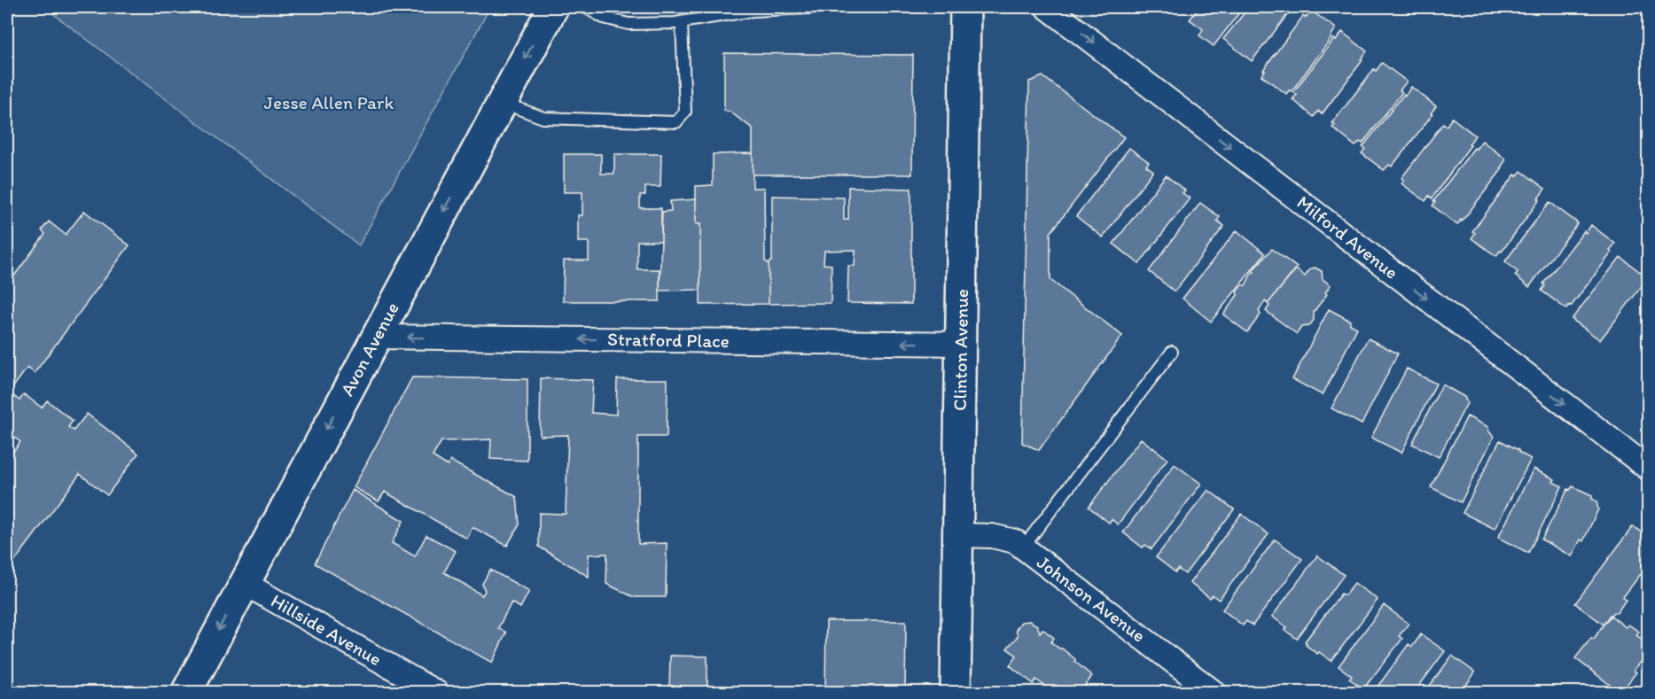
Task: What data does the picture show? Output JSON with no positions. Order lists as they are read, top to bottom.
{
  "streets": {
    "street": [
      "Milford Avenue",
      "Stratford Place",
      "Avon Avenue",
      "Clinton Avenue",
      "Johnson Avenue",
      "Hillside Avenue"
    ]
  },
  "crossings": [
    ["Stratford Place", "Avon Avenue"],
    ["Stratford Place", "Clinton Avenue"],
    ["Avon Avenue", "Hillside Avenue"],
    ["Clinton Avenue", "Johnson Avenue"]
  ],
  "one_way": ["Milford Avenue", "Stratford Place", "Avon Avenue"],
  "parks": ["Jesse Allen Park"]
}
